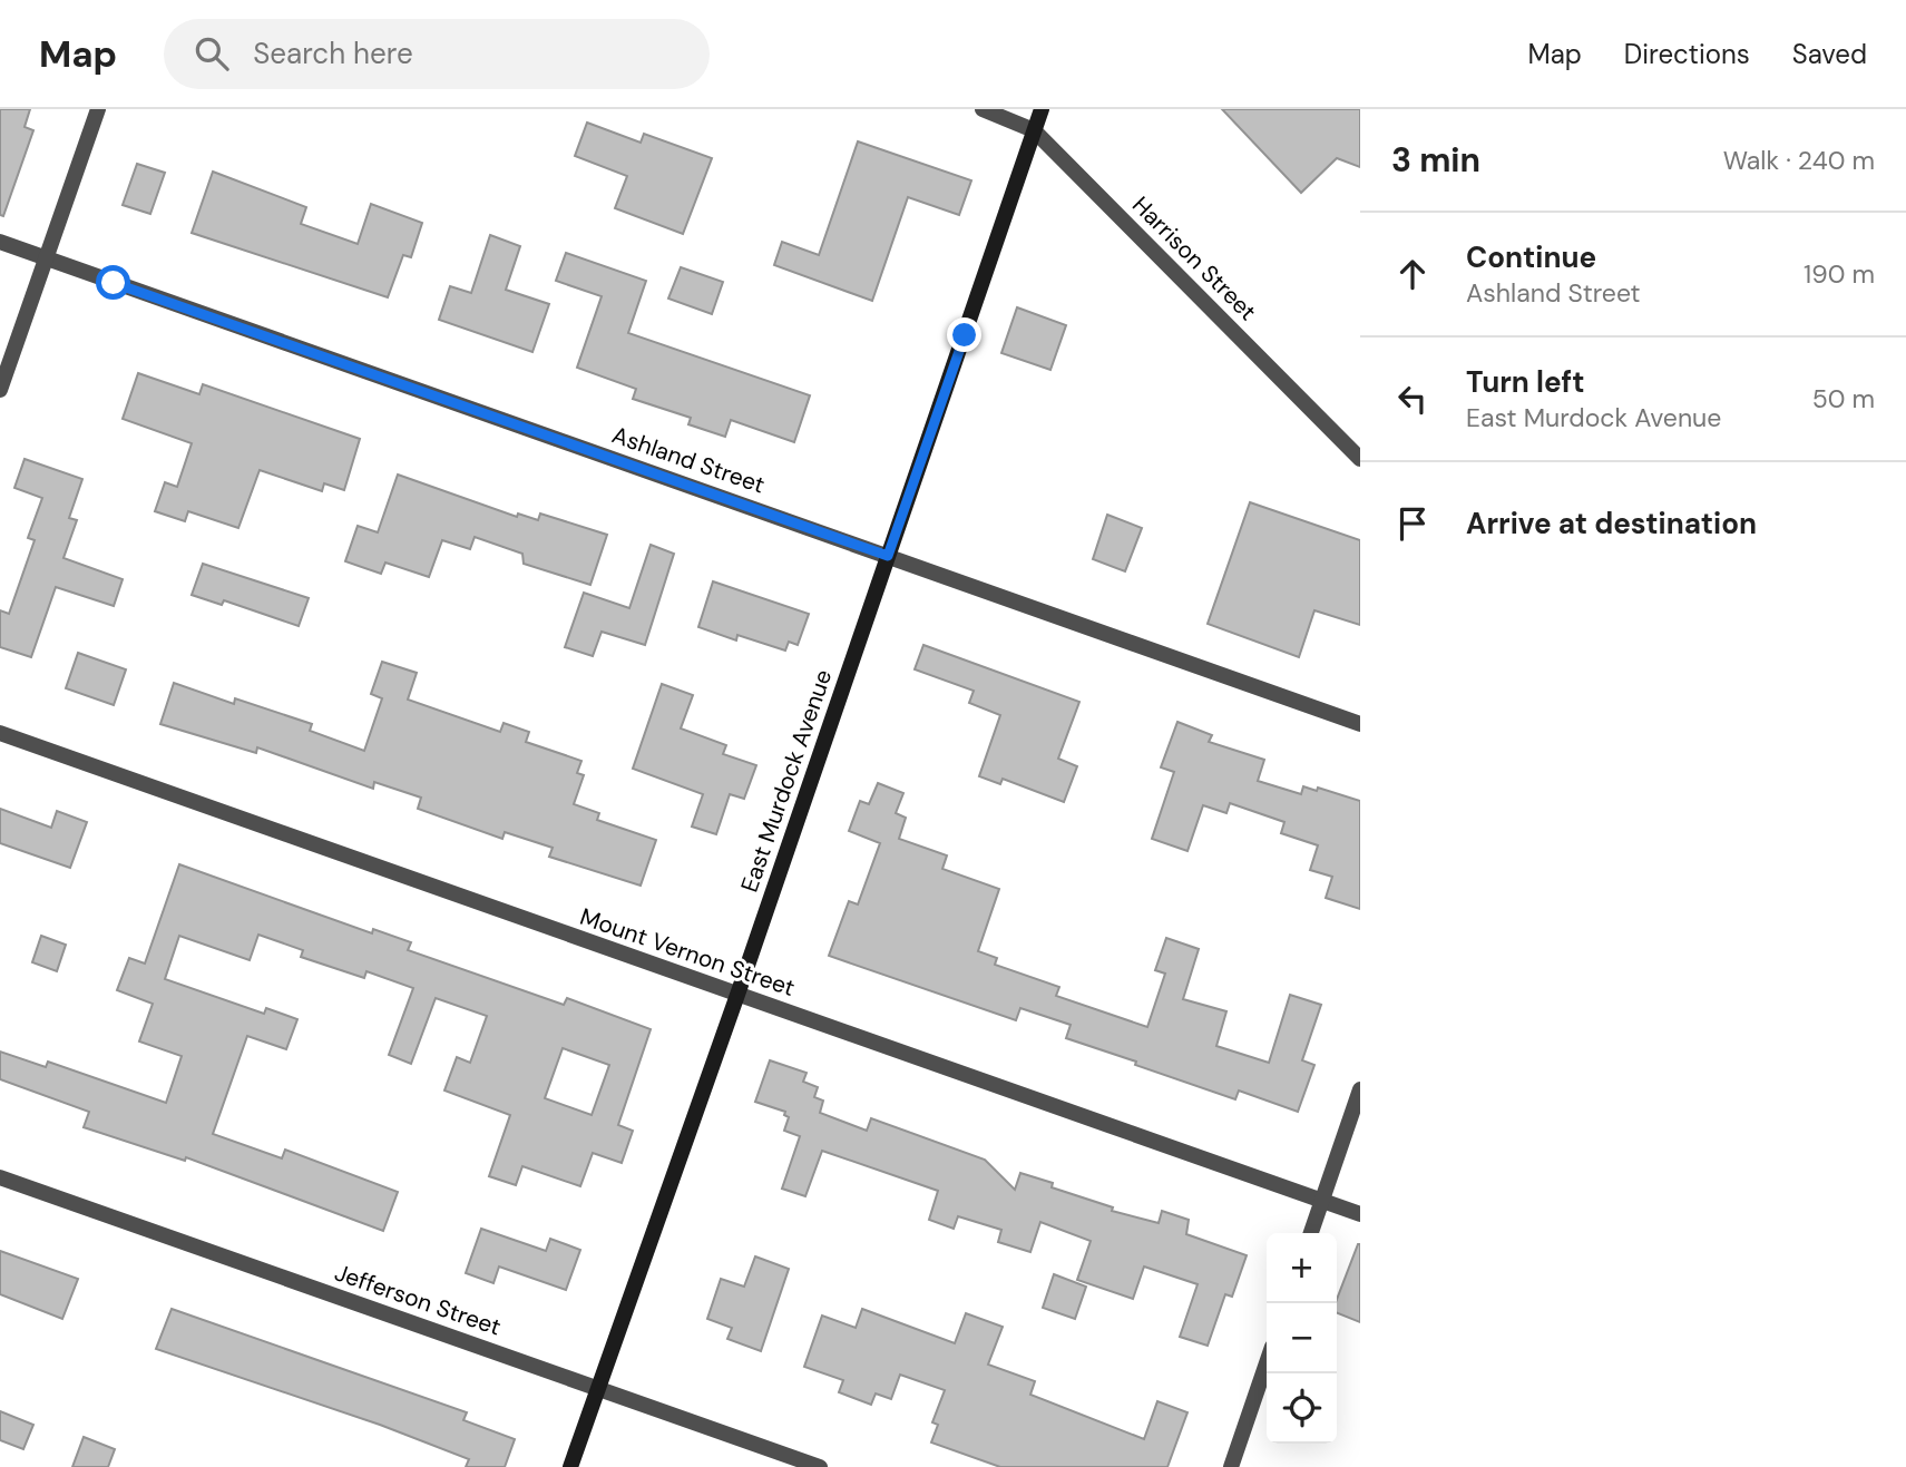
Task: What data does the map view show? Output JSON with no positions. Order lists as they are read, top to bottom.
{
  "streets": {
    "main road": ["East Murdock Avenue"],
    "street": [
      "Harrison Street",
      "Ashland Street",
      "Mount Vernon Street",
      "Jefferson Street"
    ]
  },
  "crossings": [
    ["Harrison Street", "East Murdock Avenue"],
    ["Ashland Street", "East Murdock Avenue"],
    ["East Murdock Avenue", "Mount Vernon Street"],
    ["East Murdock Avenue", "Jefferson Street"]
  ],
  "page": {
    "header": "Map",
    "search": "Search here",
    "nav": ["Map", "Directions", "Saved"],
    "heading": ["3 min", "Walk · 240 m"],
    "list": [
      ["Continue", "Ashland Street", "190 m"],
      ["Turn left", "East Murdock Avenue", "50 m"],
      "Arrive at destination"
    ],
    "map_buttons": ["+", "−"]
  }
}
